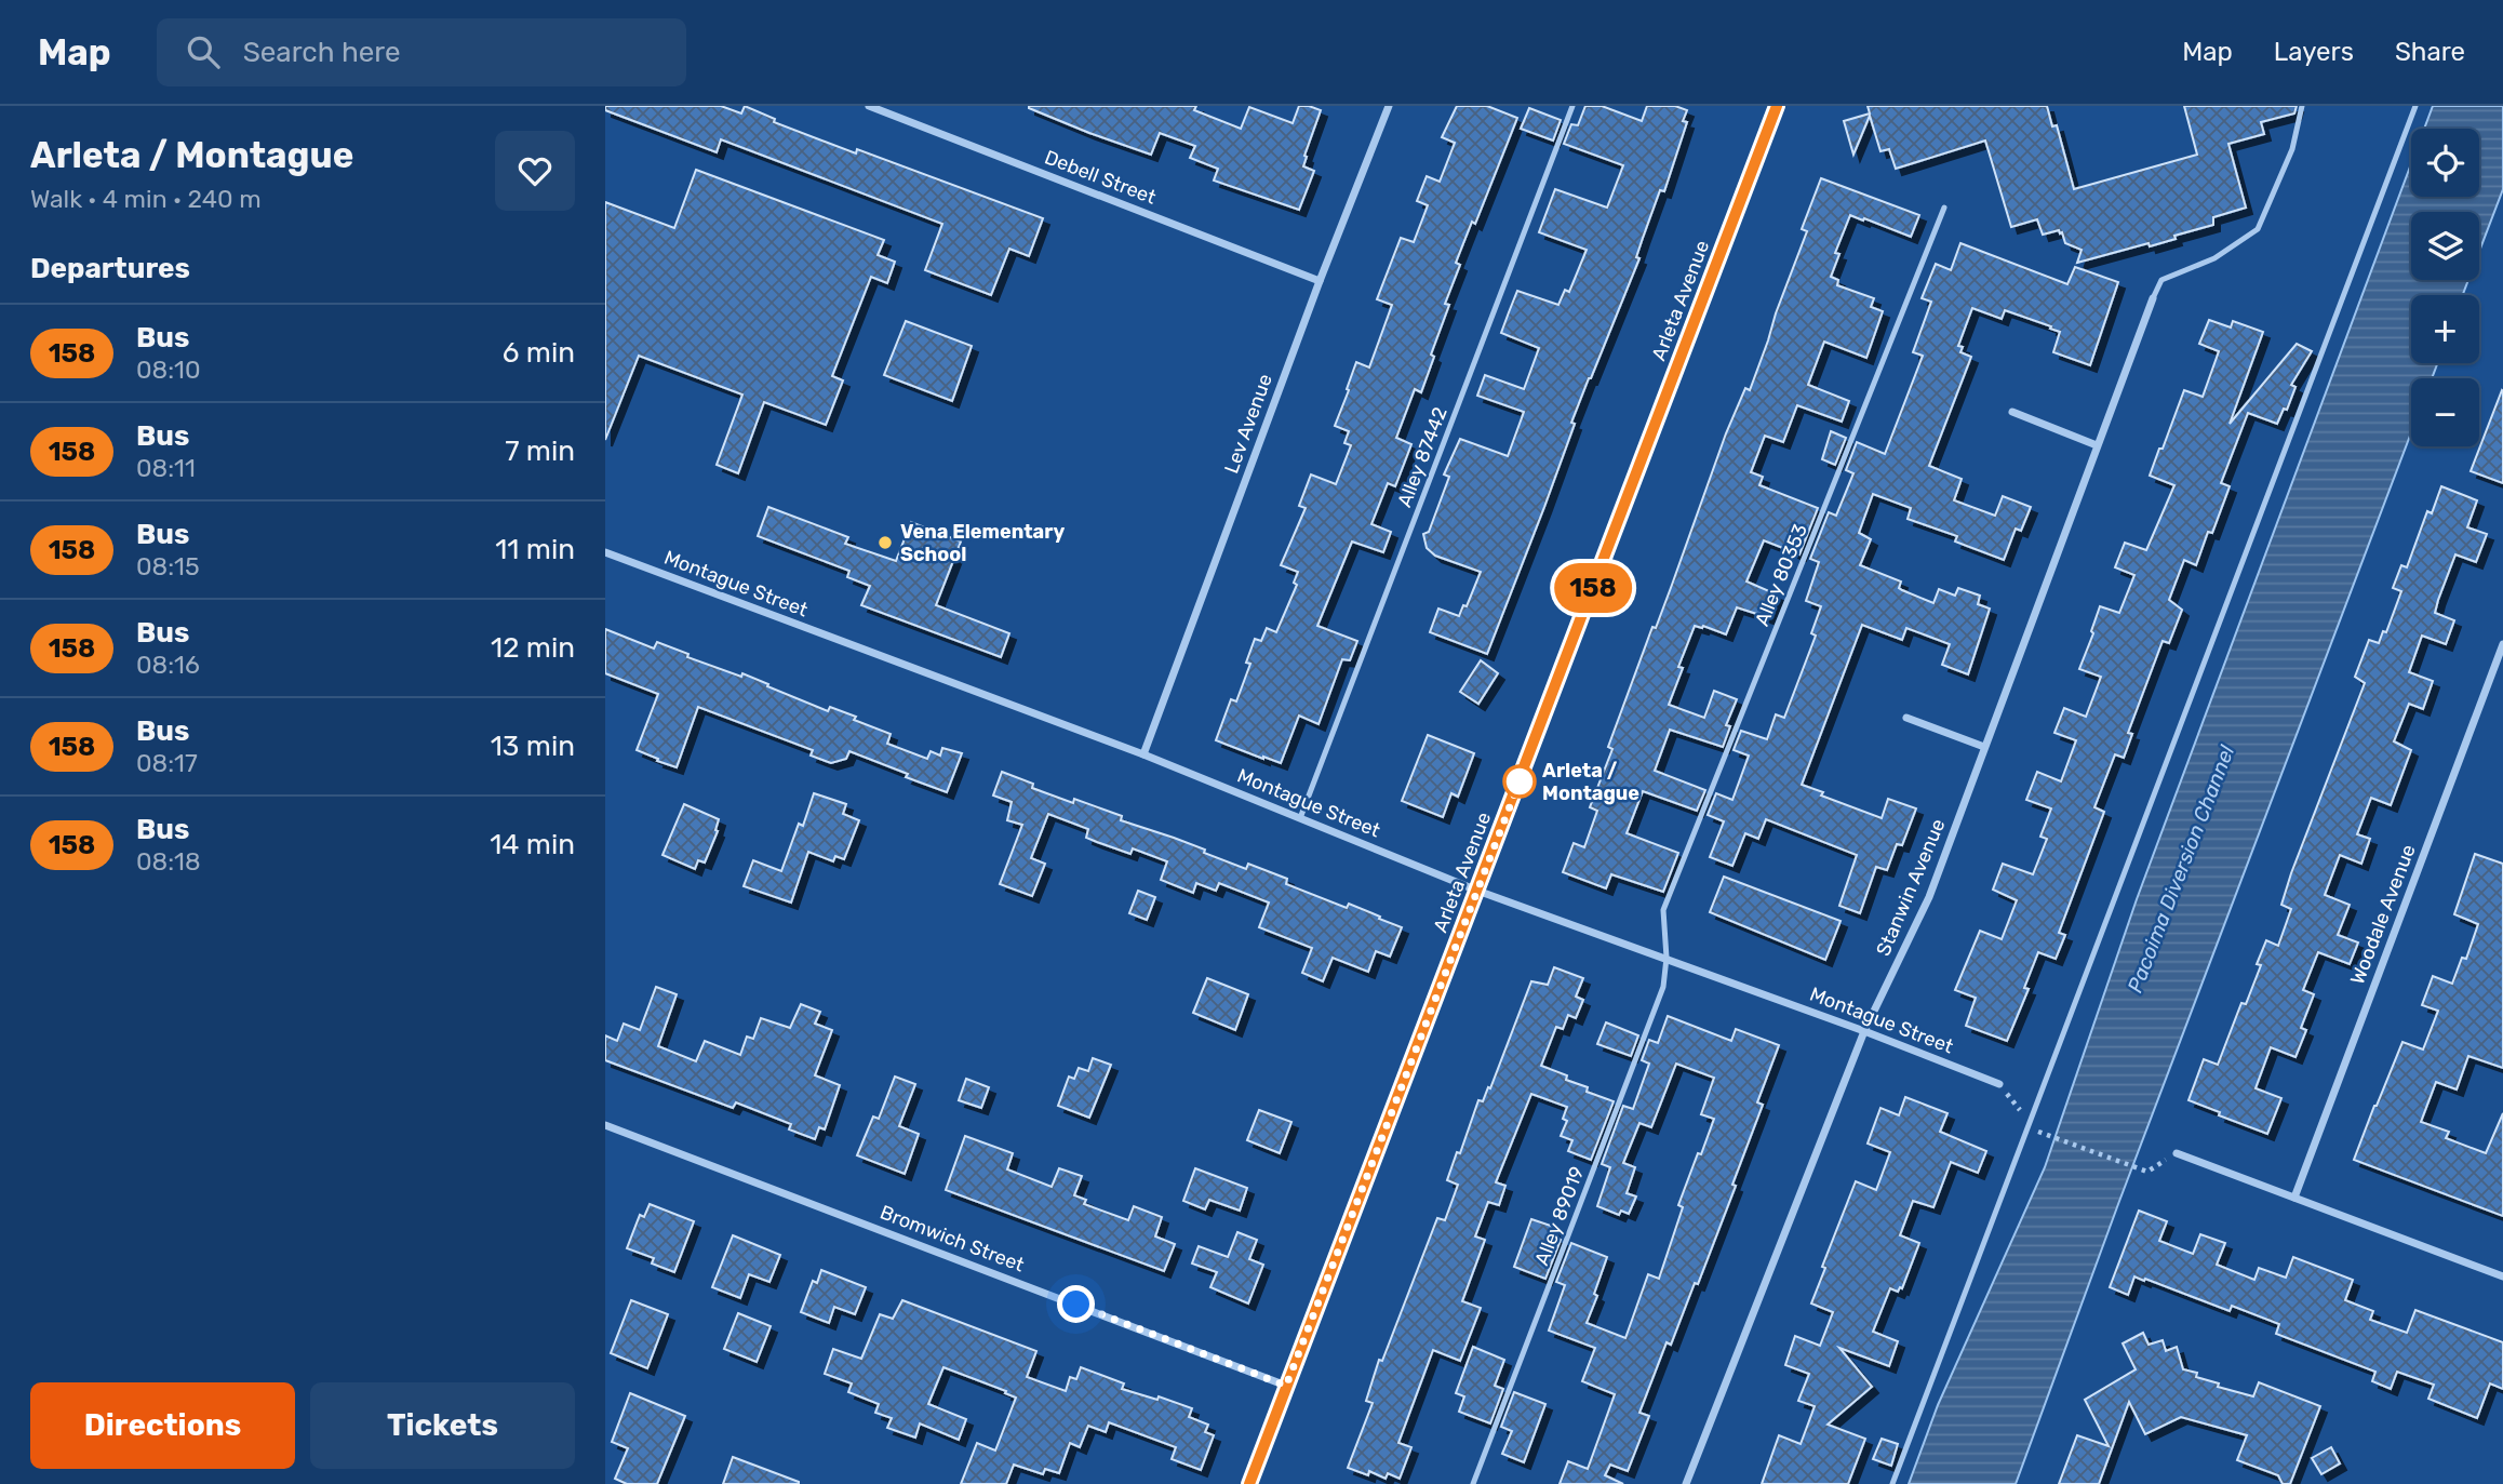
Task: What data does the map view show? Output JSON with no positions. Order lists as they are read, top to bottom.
{
  "streets": {
    "main road": ["Arleta Avenue"],
    "street": [
      "Debell Street",
      "Lev Avenue",
      "Montague Street",
      "Stanwin Avenue",
      "Woodale Avenue",
      "Bromwich Street"
    ],
    "lane": ["Alley 87442", "Alley 80353", "Alley 89019"]
  },
  "crossings": [
    ["Debell Street", "Lev Avenue"],
    ["Arleta Avenue", "Montague Street"],
    ["Arleta Avenue", "Bromwich Street"],
    ["Lev Avenue", "Montague Street"],
    ["Alley 87442", "Montague Street"],
    ["Alley 80353", "Montague Street"],
    ["Alley 80353", "Alley 89019"],
    ["Montague Street", "Stanwin Avenue"],
    ["Montague Street", "Alley 89019"]
  ],
  "water": ["Pacoima Diversion Channel"],
  "places": ["Vena Elementary School", "Arleta / Montague"],
  "lines": ["bus line 158"],
  "page": {
    "header": "Map",
    "search": "Search here",
    "nav": ["Map", "Layers", "Share"],
    "heading": [
      ["Arleta / Montague", "Walk · 4 min · 240 m"],
      "Departures"
    ],
    "on_map": "158",
    "map_buttons": ["+", "−"],
    "list": [
      {
        "mark": "158",
        "name": "Bus",
        "note": "08:10",
        "value": "6 min"
      },
      {
        "mark": "158",
        "name": "Bus",
        "note": "08:11",
        "value": "7 min"
      },
      {
        "mark": "158",
        "name": "Bus",
        "note": "08:15",
        "value": "11 min"
      },
      {
        "mark": "158",
        "name": "Bus",
        "note": "08:16",
        "value": "12 min"
      },
      {
        "mark": "158",
        "name": "Bus",
        "note": "08:17",
        "value": "13 min"
      },
      {
        "mark": "158",
        "name": "Bus",
        "note": "08:18",
        "value": "14 min"
      }
    ],
    "buttons": ["Directions", "Tickets"]
  }
}
